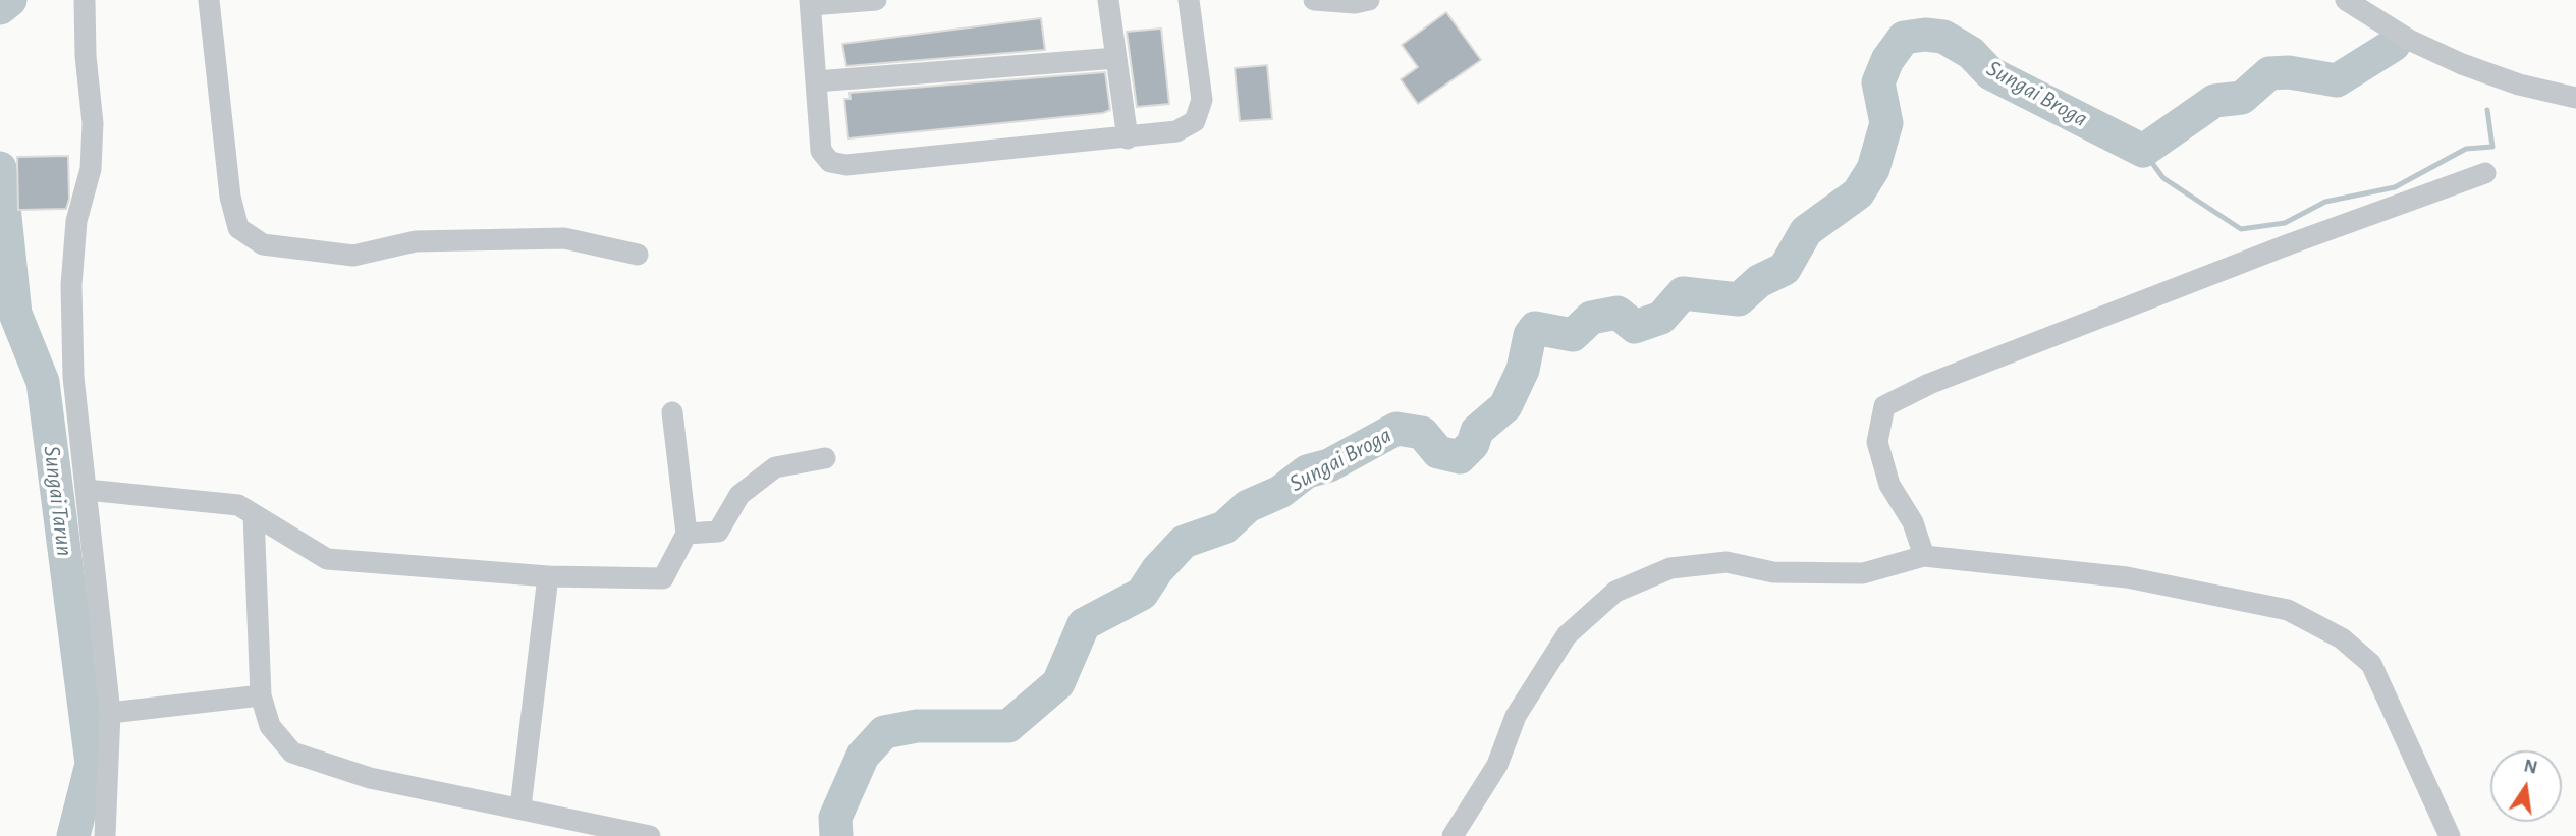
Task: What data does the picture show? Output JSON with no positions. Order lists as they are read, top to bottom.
{
  "water": ["Sungai Broga", "Sungai Tarun"],
  "north": "top"
}
